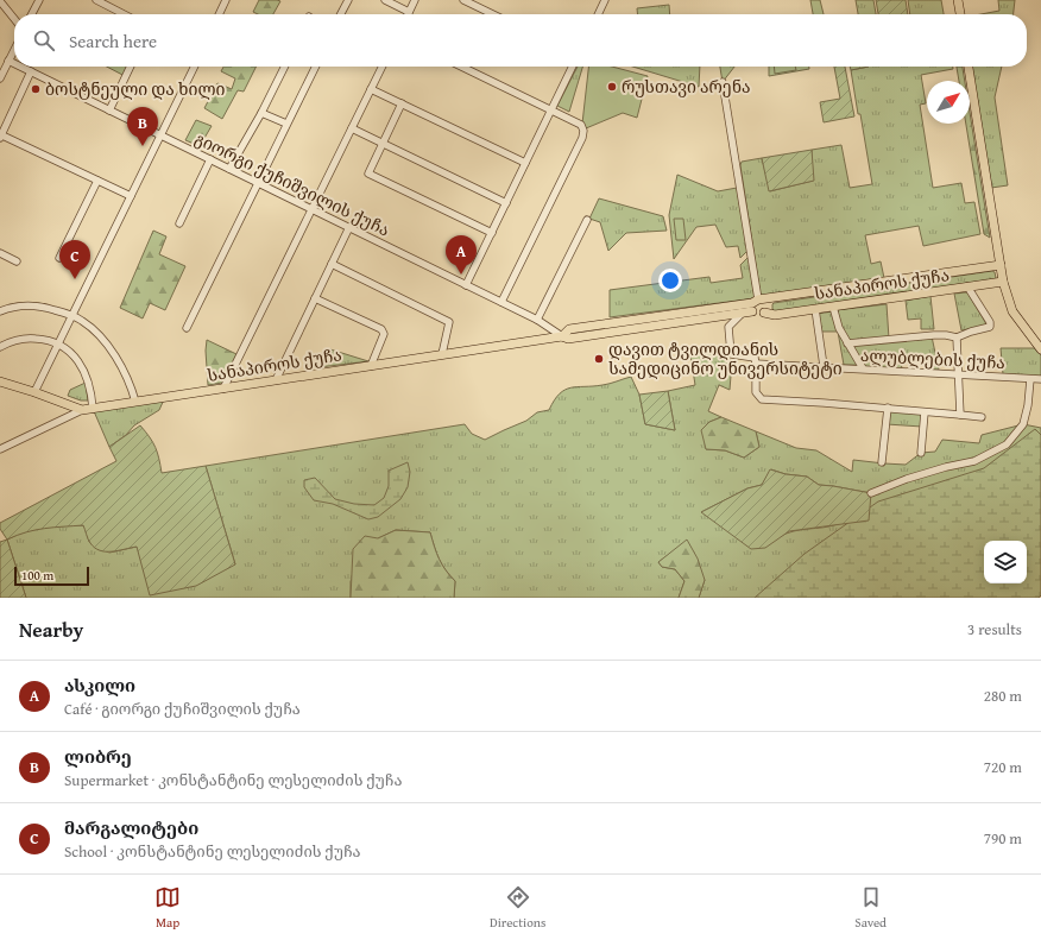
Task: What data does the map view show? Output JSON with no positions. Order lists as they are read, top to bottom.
{
  "streets": {
    "main road": ["სანაპიროს ქუჩა"],
    "street": ["გიორგი ქუჩიშვილის ქუჩა", "ალუბლების ქუჩა"]
  },
  "crossings": [
    ["გიორგი ქუჩიშვილის ქუჩა", "სანაპიროს ქუჩა"],
    ["სანაპიროს ქუჩა", "ალუბლების ქუჩა"]
  ],
  "places": ["რუსთავი არენა", "ბოსტნეული და ხილი", "დავით ტვილდიანის სამედიცინო უნივერსიტეტი"],
  "scale_bar": "100 m",
  "north": "top right",
  "page": {
    "search": "Search here",
    "pins": ["B", "A", "C"],
    "scale": "100 m",
    "heading": ["Nearby", "3 results"],
    "list": [
      {
        "mark": "A",
        "name": "ასკილი",
        "note": "Café · გიორგი ქუჩიშვილის ქუჩა",
        "value": "280 m"
      },
      {
        "mark": "B",
        "name": "ლიბრე",
        "note": "Supermarket · კონსტანტინე ლესელიძის ქუჩა",
        "value": "720 m"
      },
      {
        "mark": "C",
        "name": "მარგალიტები",
        "note": "School · კონსტანტინე ლესელიძის ქუჩა",
        "value": "790 m"
      }
    ],
    "nav": ["Map", "Directions", "Saved"]
  }
}
